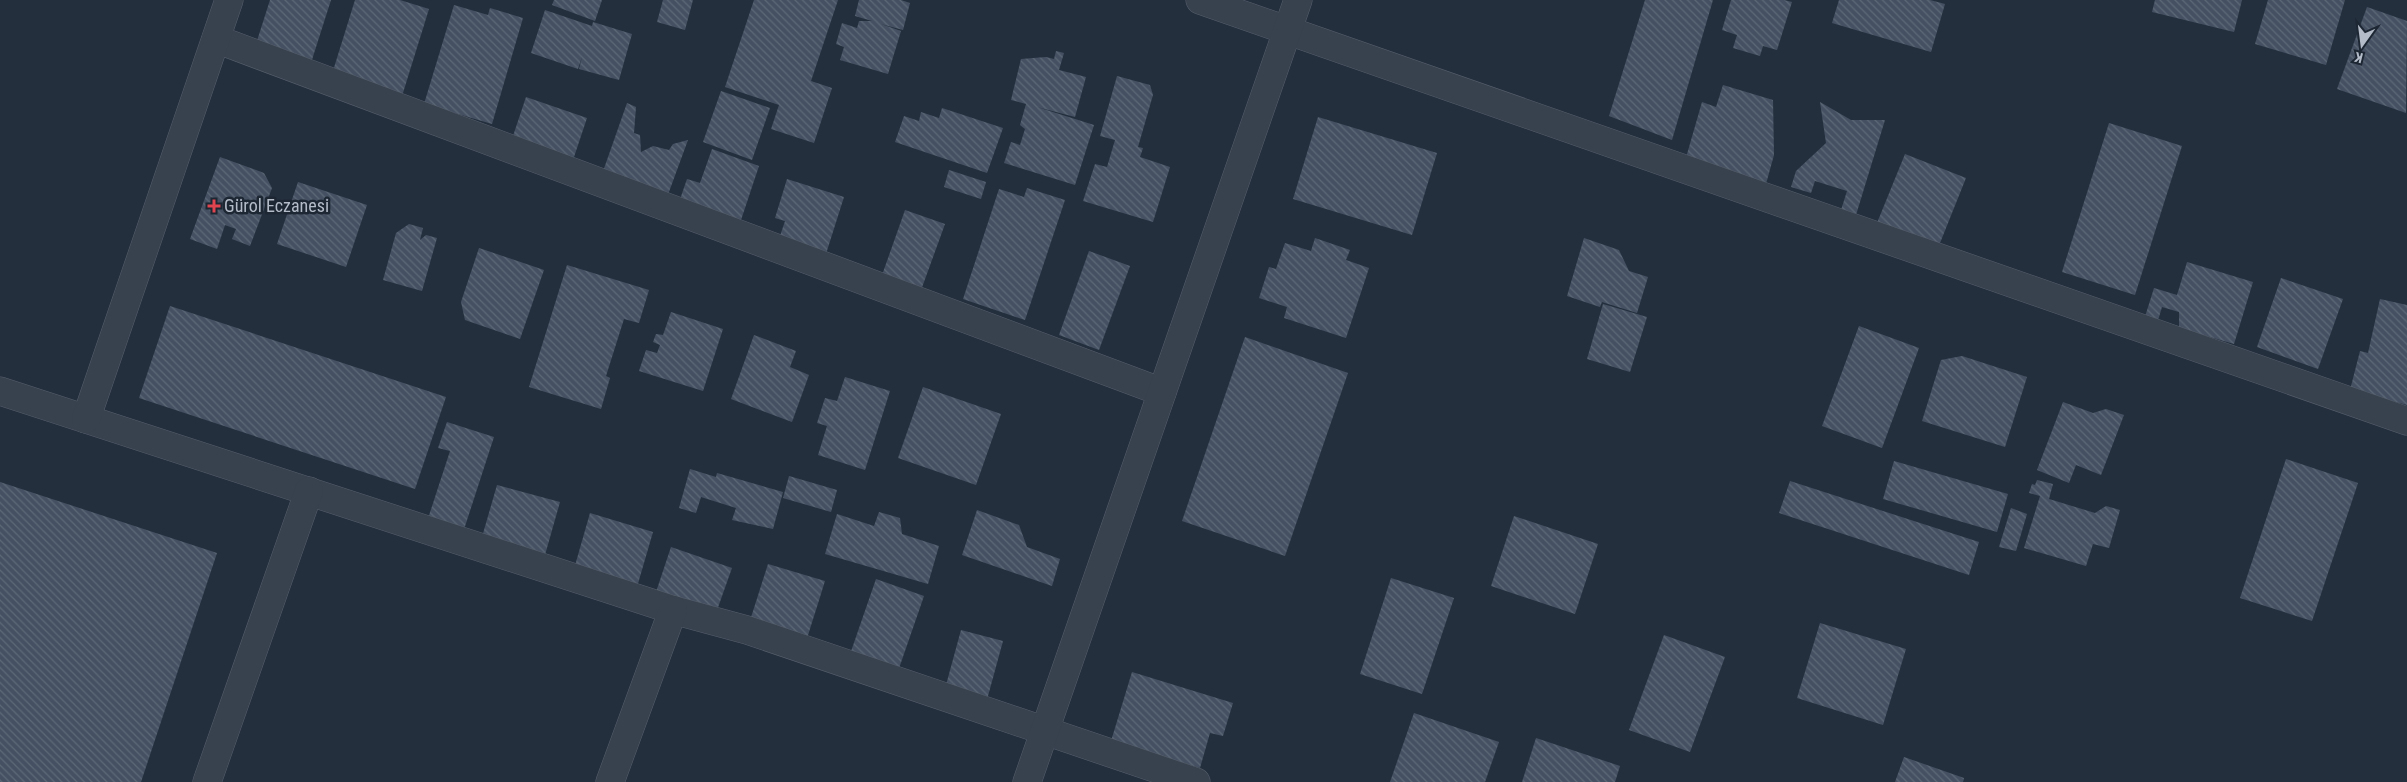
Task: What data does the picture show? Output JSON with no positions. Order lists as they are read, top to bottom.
{
  "places": {
    "health": ["Gürol Eczanesi"]
  },
  "north": "bottom"
}
